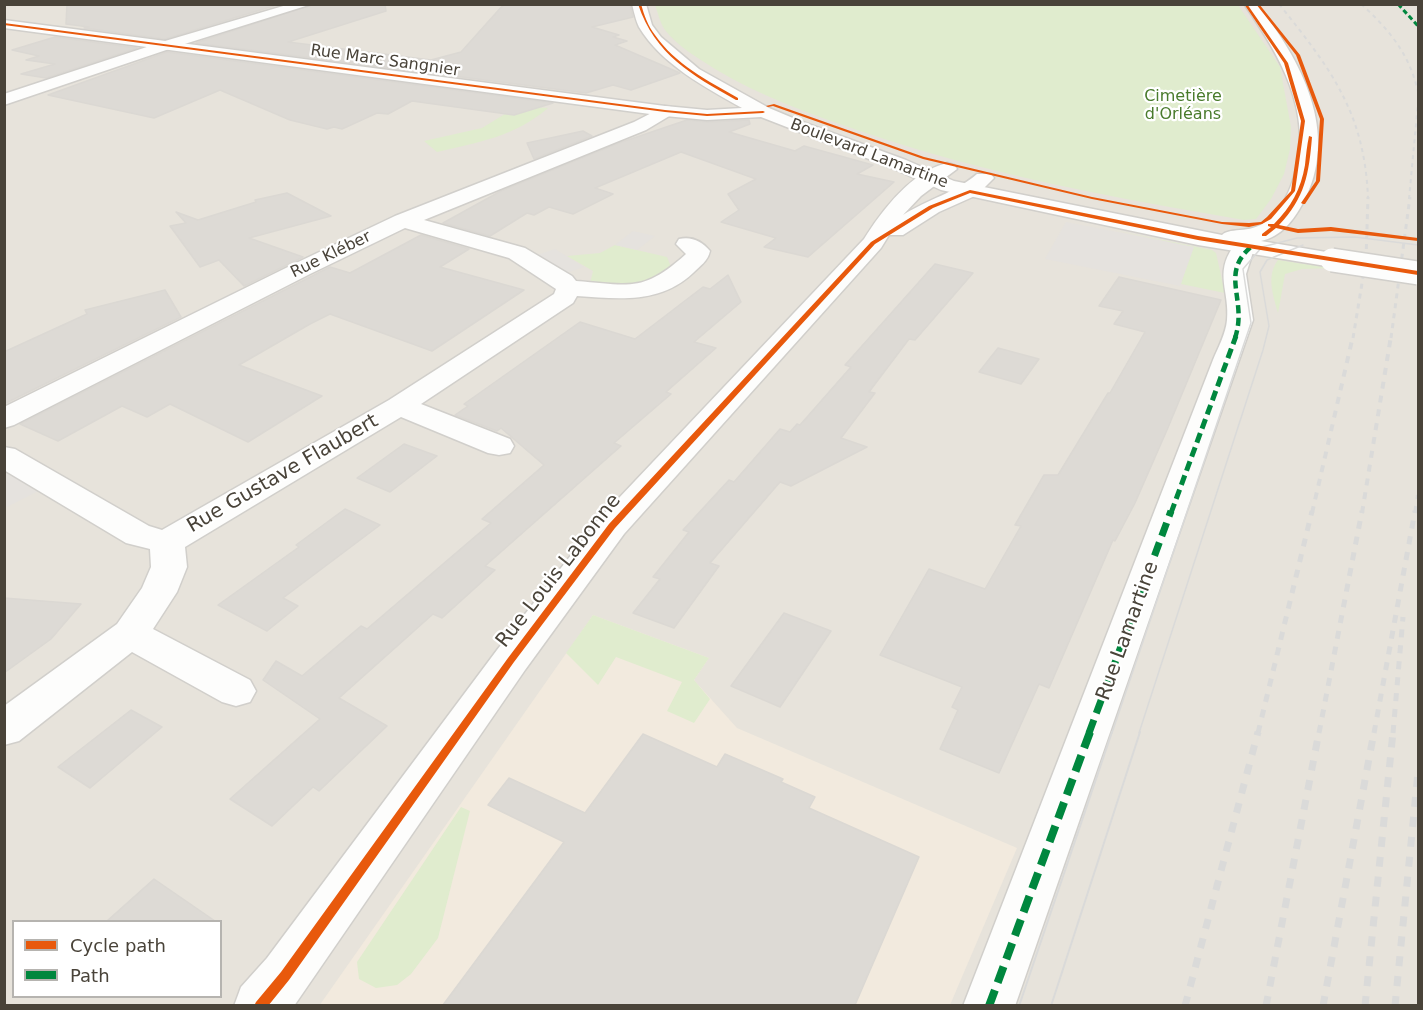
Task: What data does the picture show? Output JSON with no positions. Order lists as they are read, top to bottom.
{
  "streets": {
    "street": [
      "Rue Marc Sangnier",
      "Boulevard Lamartine",
      "Rue Kléber",
      "Rue Gustave Flaubert",
      "Rue Louis Labonne",
      "Rue Lamartine"
    ]
  },
  "crossings": [
    ["Rue Marc Sangnier", "Boulevard Lamartine"],
    ["Rue Marc Sangnier", "Rue Kléber"],
    ["Boulevard Lamartine", "Rue Louis Labonne"],
    ["Boulevard Lamartine", "Rue Lamartine"]
  ],
  "parks": ["Cimetière d'Orléans"],
  "legend": ["Cycle path", "Path"]
}
